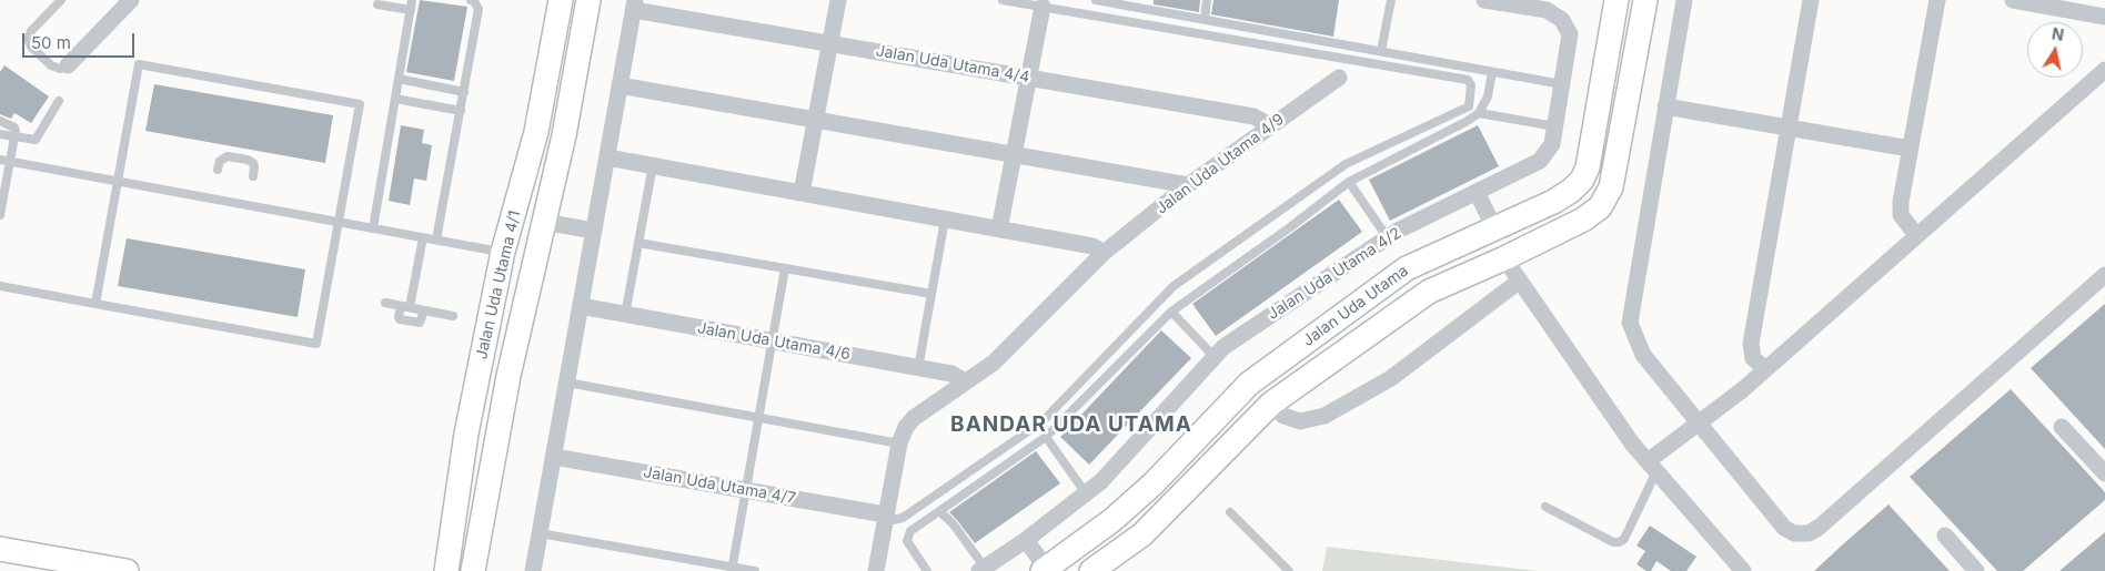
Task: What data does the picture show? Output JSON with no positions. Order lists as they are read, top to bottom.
{
  "streets": {
    "street": [
      "Jalan Uda Utama 4/4",
      "Jalan Uda Utama 4/9",
      "Jalan Uda Utama 4/2",
      "Jalan Uda Utama 4/1",
      "Jalan Uda Utama",
      "Jalan Uda Utama 4/6",
      "Jalan Uda Utama 4/7"
    ]
  },
  "crossings": [
    ["Jalan Uda Utama 4/4", "Jalan Uda Utama 4/9"],
    ["Jalan Uda Utama 4/9", "Jalan Uda Utama 4/6"],
    ["Jalan Uda Utama 4/9", "Jalan Uda Utama 4/7"]
  ],
  "districts": ["BANDAR UDA UTAMA"],
  "scale_bar": "50 m",
  "north": "top"
}
